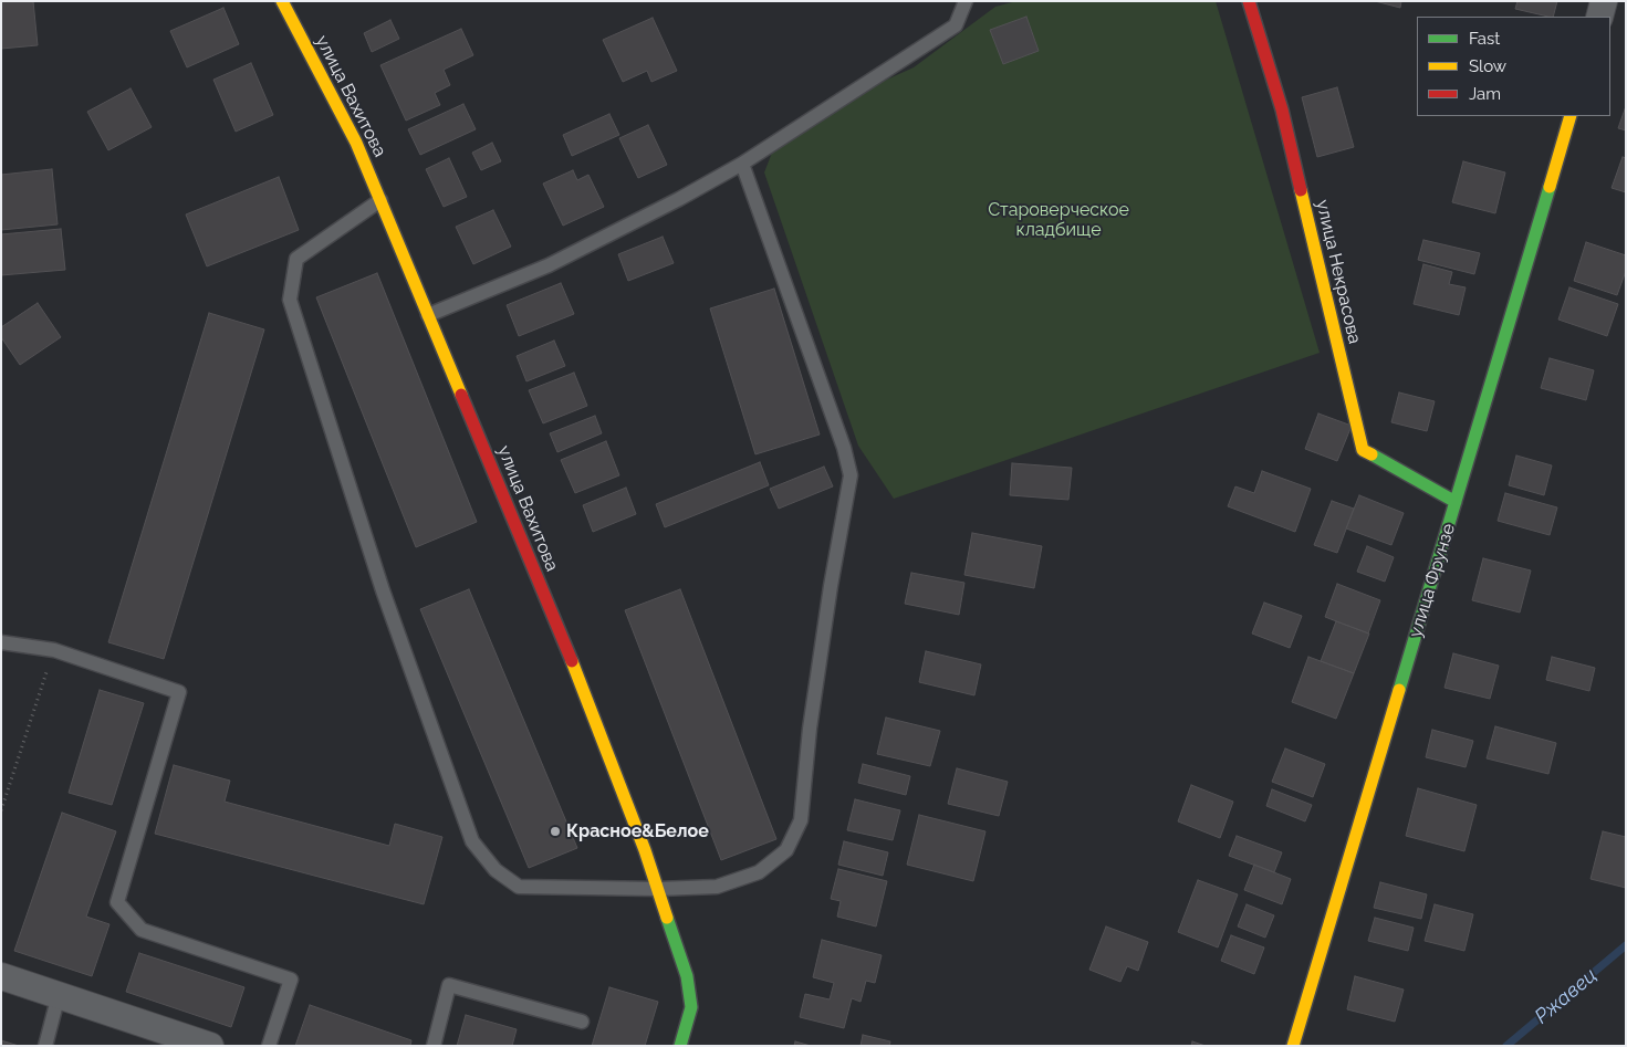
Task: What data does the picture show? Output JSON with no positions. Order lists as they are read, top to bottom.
{
  "streets": {
    "street": ["улица Вахитова", "улица Некрасова", "улица Фрунзе"]
  },
  "crossings": [
    ["улица Некрасова", "улица Фрунзе"]
  ],
  "water": ["Ржавец"],
  "parks": ["Староверческое кладбище"],
  "places": ["Красное&Белое"],
  "legend": ["Fast", "Slow", "Jam"]
}
